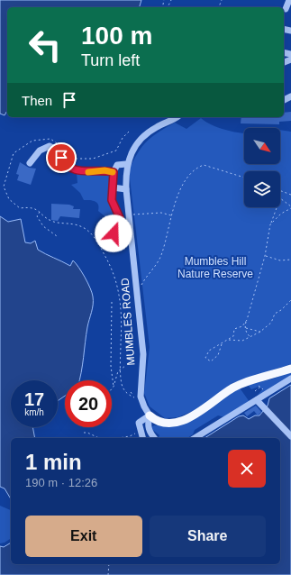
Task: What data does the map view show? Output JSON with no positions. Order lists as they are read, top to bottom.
{
  "streets": {
    "street": ["MUMBLES ROAD"]
  },
  "parks": ["Mumbles Hill Nature Reserve"],
  "north": "bottom right",
  "page": {
    "turn": ["100 m", "Turn left"],
    "then": "Then",
    "speed": "17 km/h",
    "limit": "20",
    "heading": ["1 min", "190 m · 12:26"],
    "buttons": ["Exit", "Share"]
  }
}
